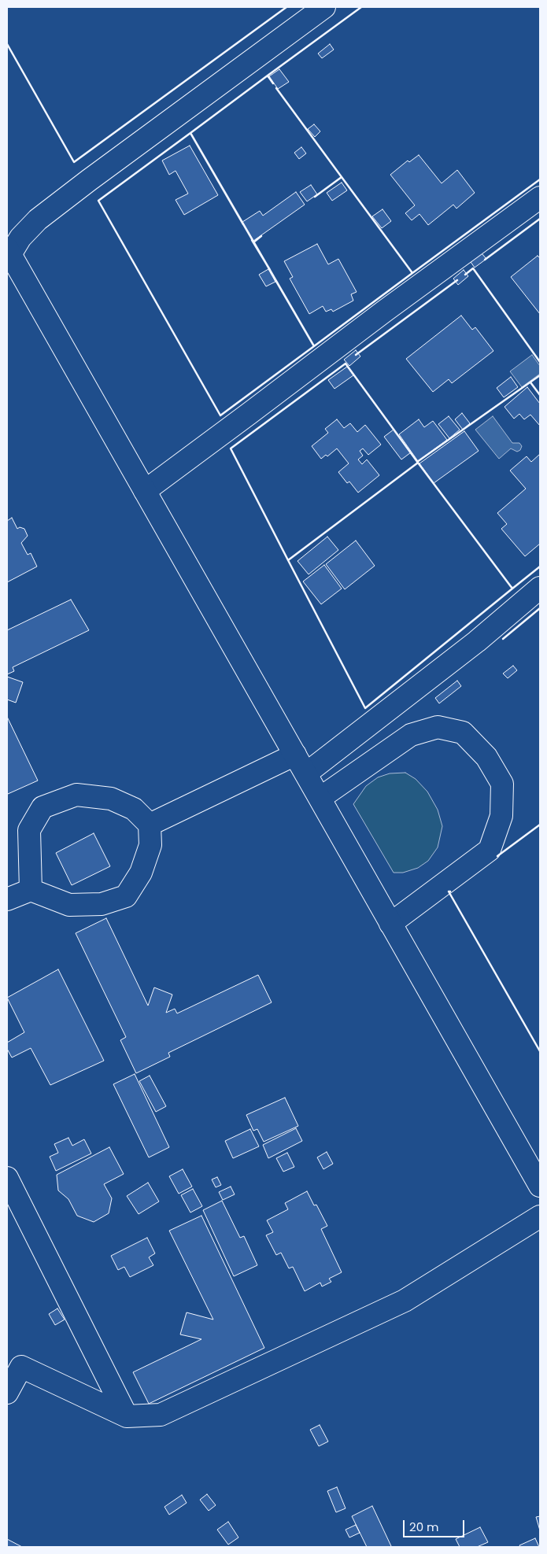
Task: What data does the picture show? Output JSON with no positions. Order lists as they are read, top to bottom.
{
  "scale_bar": "20 m"
}
